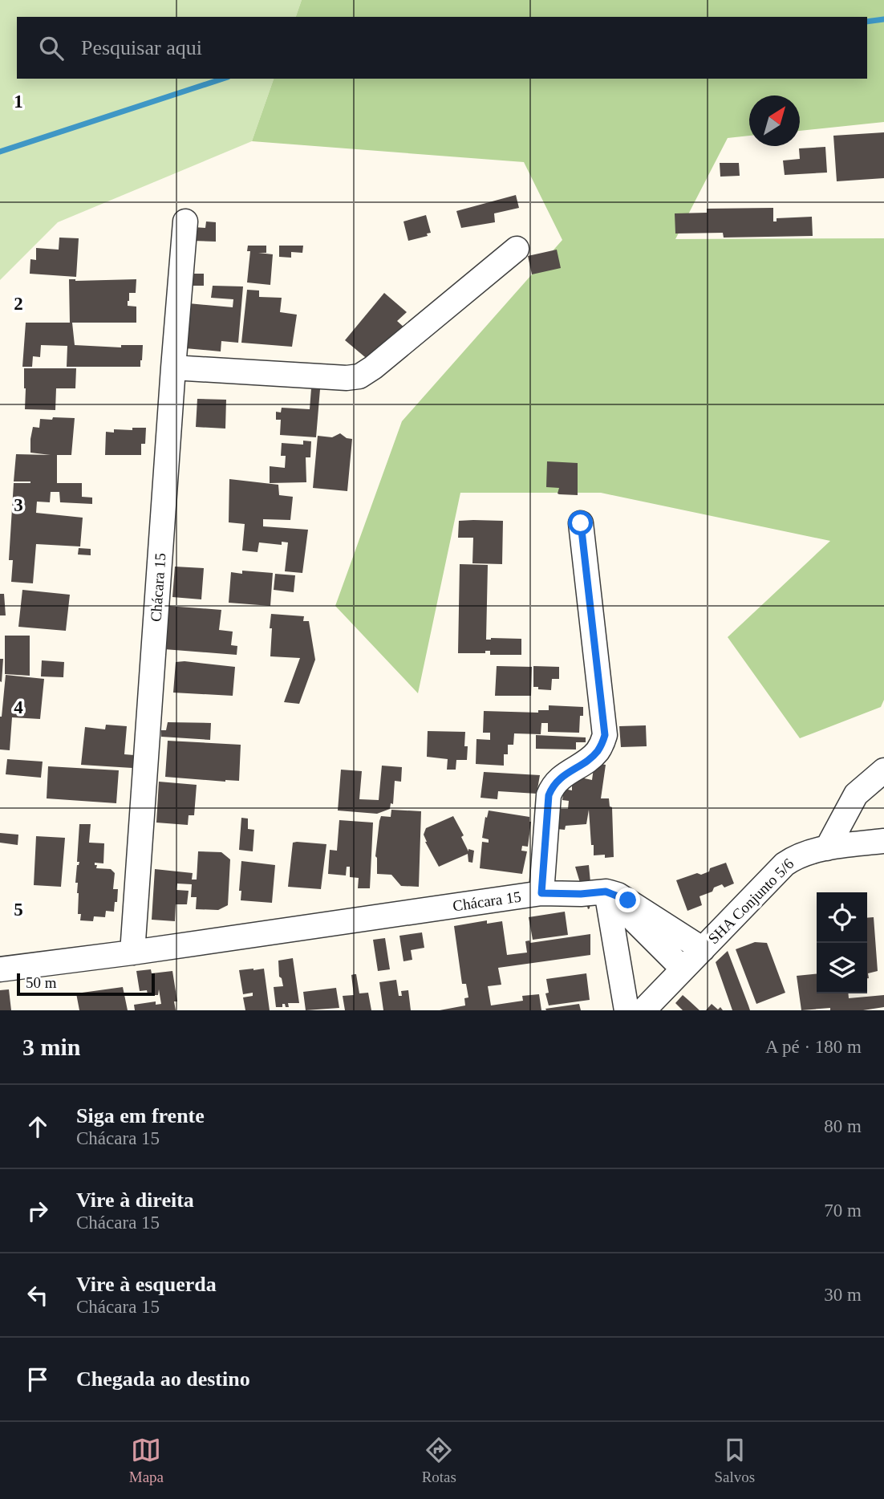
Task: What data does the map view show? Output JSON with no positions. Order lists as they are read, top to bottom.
{
  "streets": {
    "street": ["Chácara 15", "SHA Conjunto 5/6"]
  },
  "crossings": [
    ["Chácara 15", "SHA Conjunto 5/6"]
  ],
  "scale_bar": "50 m",
  "north": "top right",
  "page": {
    "search": "Pesquisar aqui",
    "scale": "50 m",
    "heading": ["3 min", "A pé · 180 m"],
    "list": [
      ["Siga em frente", "Chácara 15", "80 m"],
      ["Vire à direita", "Chácara 15", "70 m"],
      ["Vire à esquerda", "Chácara 15", "30 m"],
      "Chegada ao destino"
    ],
    "nav": ["Mapa", "Rotas", "Salvos"]
  },
  "grid": {
    "rows": [
      "1",
      "2",
      "3",
      "4",
      "5"
    ]
  }
}
